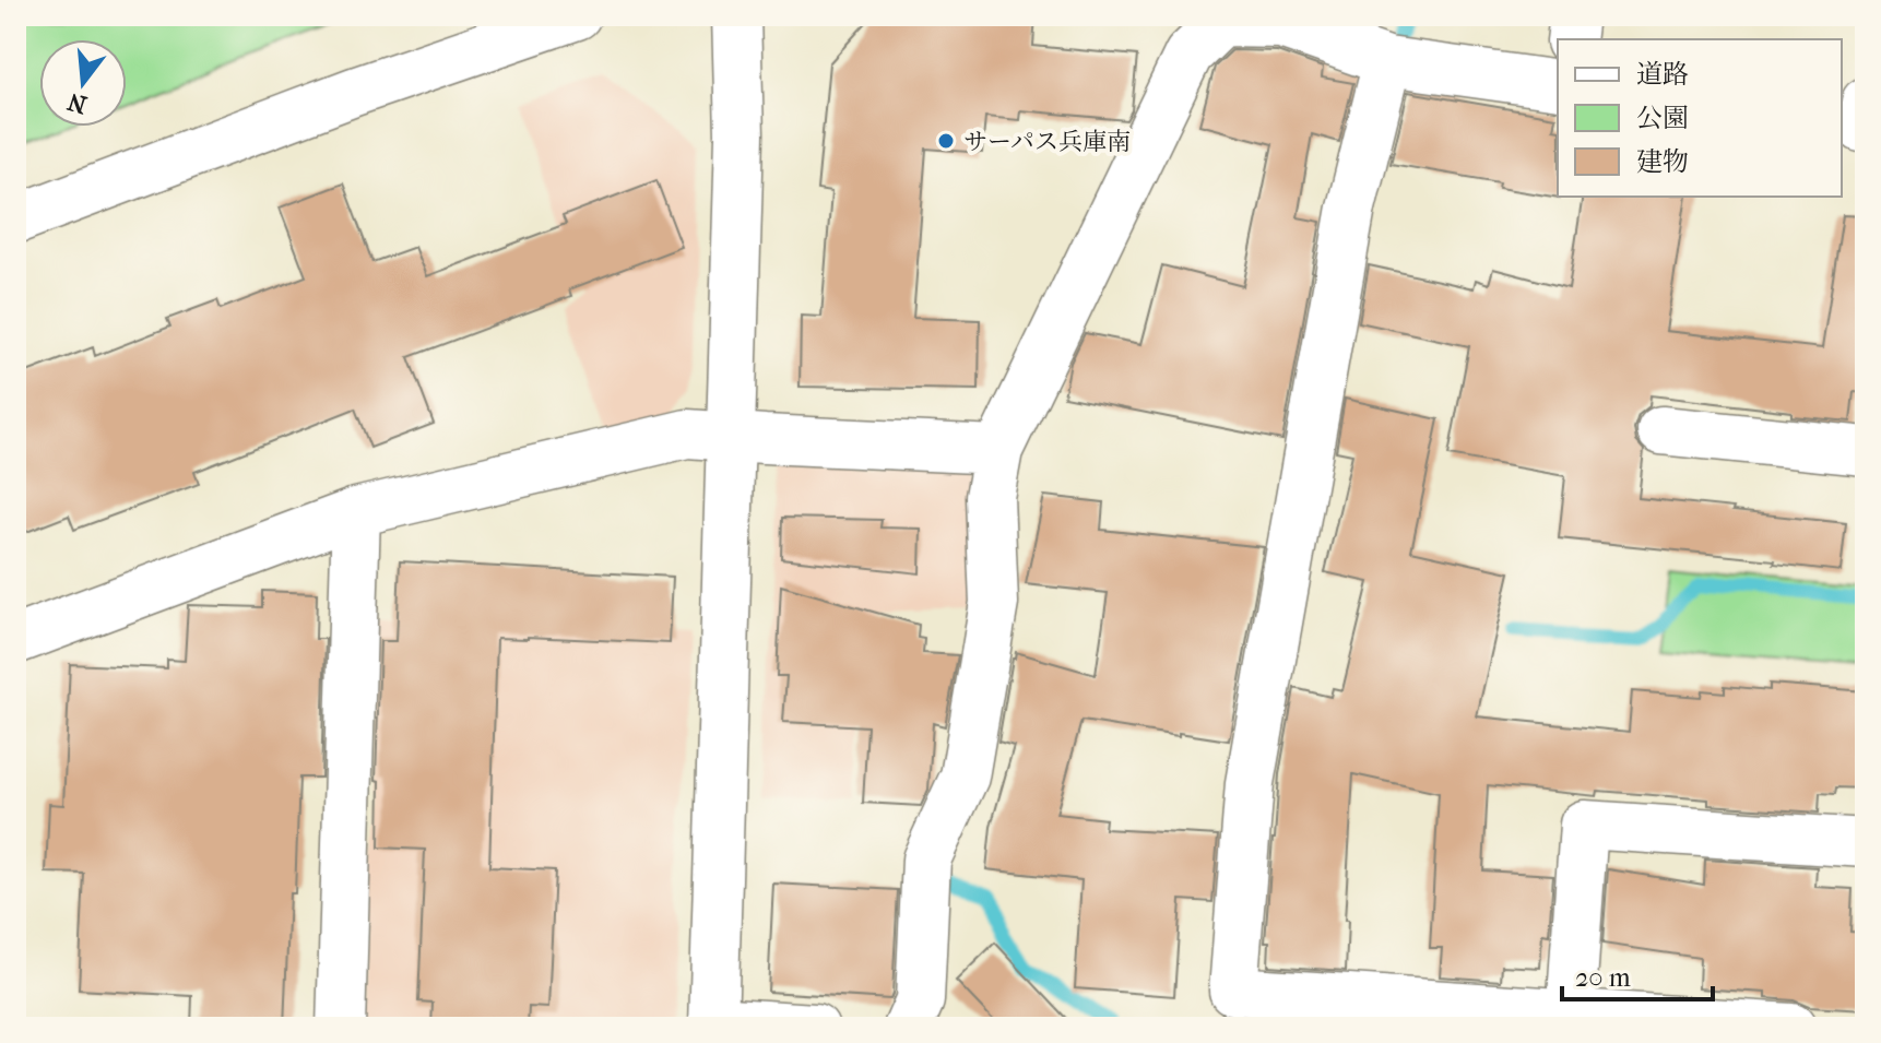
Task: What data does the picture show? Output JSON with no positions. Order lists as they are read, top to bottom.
{
  "places": ["サーパス兵庫南"],
  "legend": ["道路", "公園", "建物"],
  "scale_bar": "20 m",
  "north": "bottom"
}
